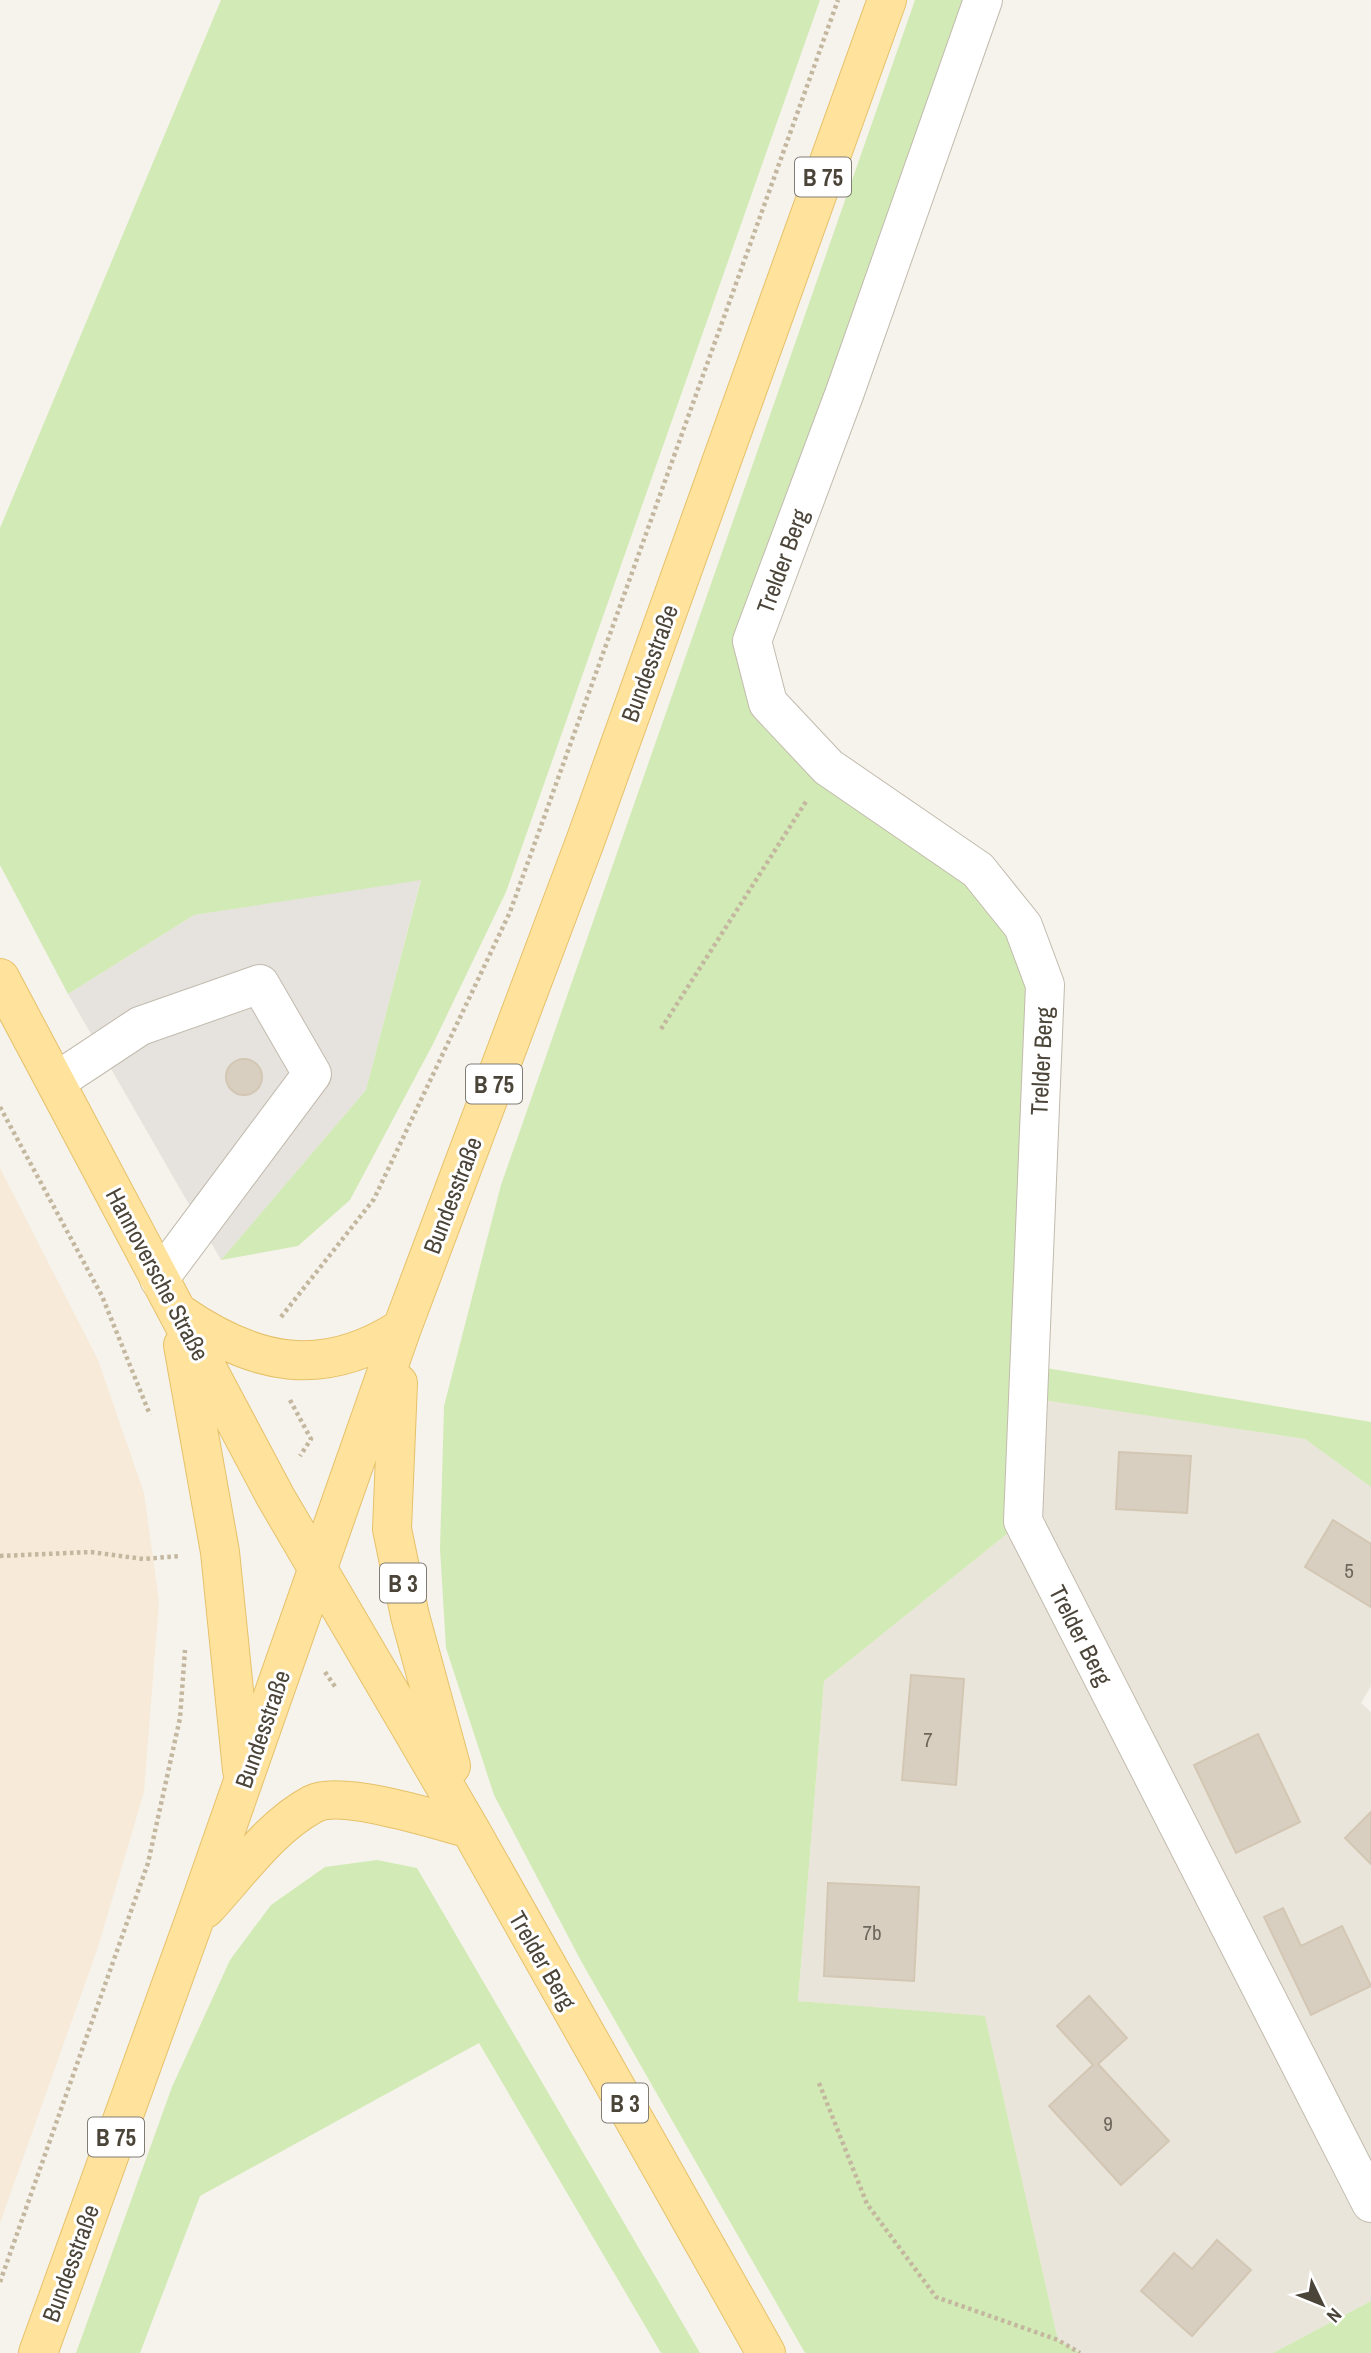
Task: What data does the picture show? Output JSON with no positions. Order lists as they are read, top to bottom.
{
  "streets": {
    "main road": [
      "B 75",
      "Trelder Berg",
      "Bundesstraße",
      "Hannoversche Straße",
      "B 3"
    ]
  },
  "crossings": [
    ["B 75", "Trelder Berg"],
    ["B 75", "Bundesstraße"],
    ["B 75", "B 3"],
    ["Trelder Berg", "Bundesstraße"],
    ["Trelder Berg", "Hannoversche Straße"],
    ["Trelder Berg", "B 3"],
    ["Bundesstraße", "Hannoversche Straße"],
    ["Bundesstraße", "B 3"],
    ["Hannoversche Straße", "B 3"]
  ],
  "house_numbers": [
    "5",
    "7",
    "7b",
    "9"
  ],
  "north": "bottom right"
}
